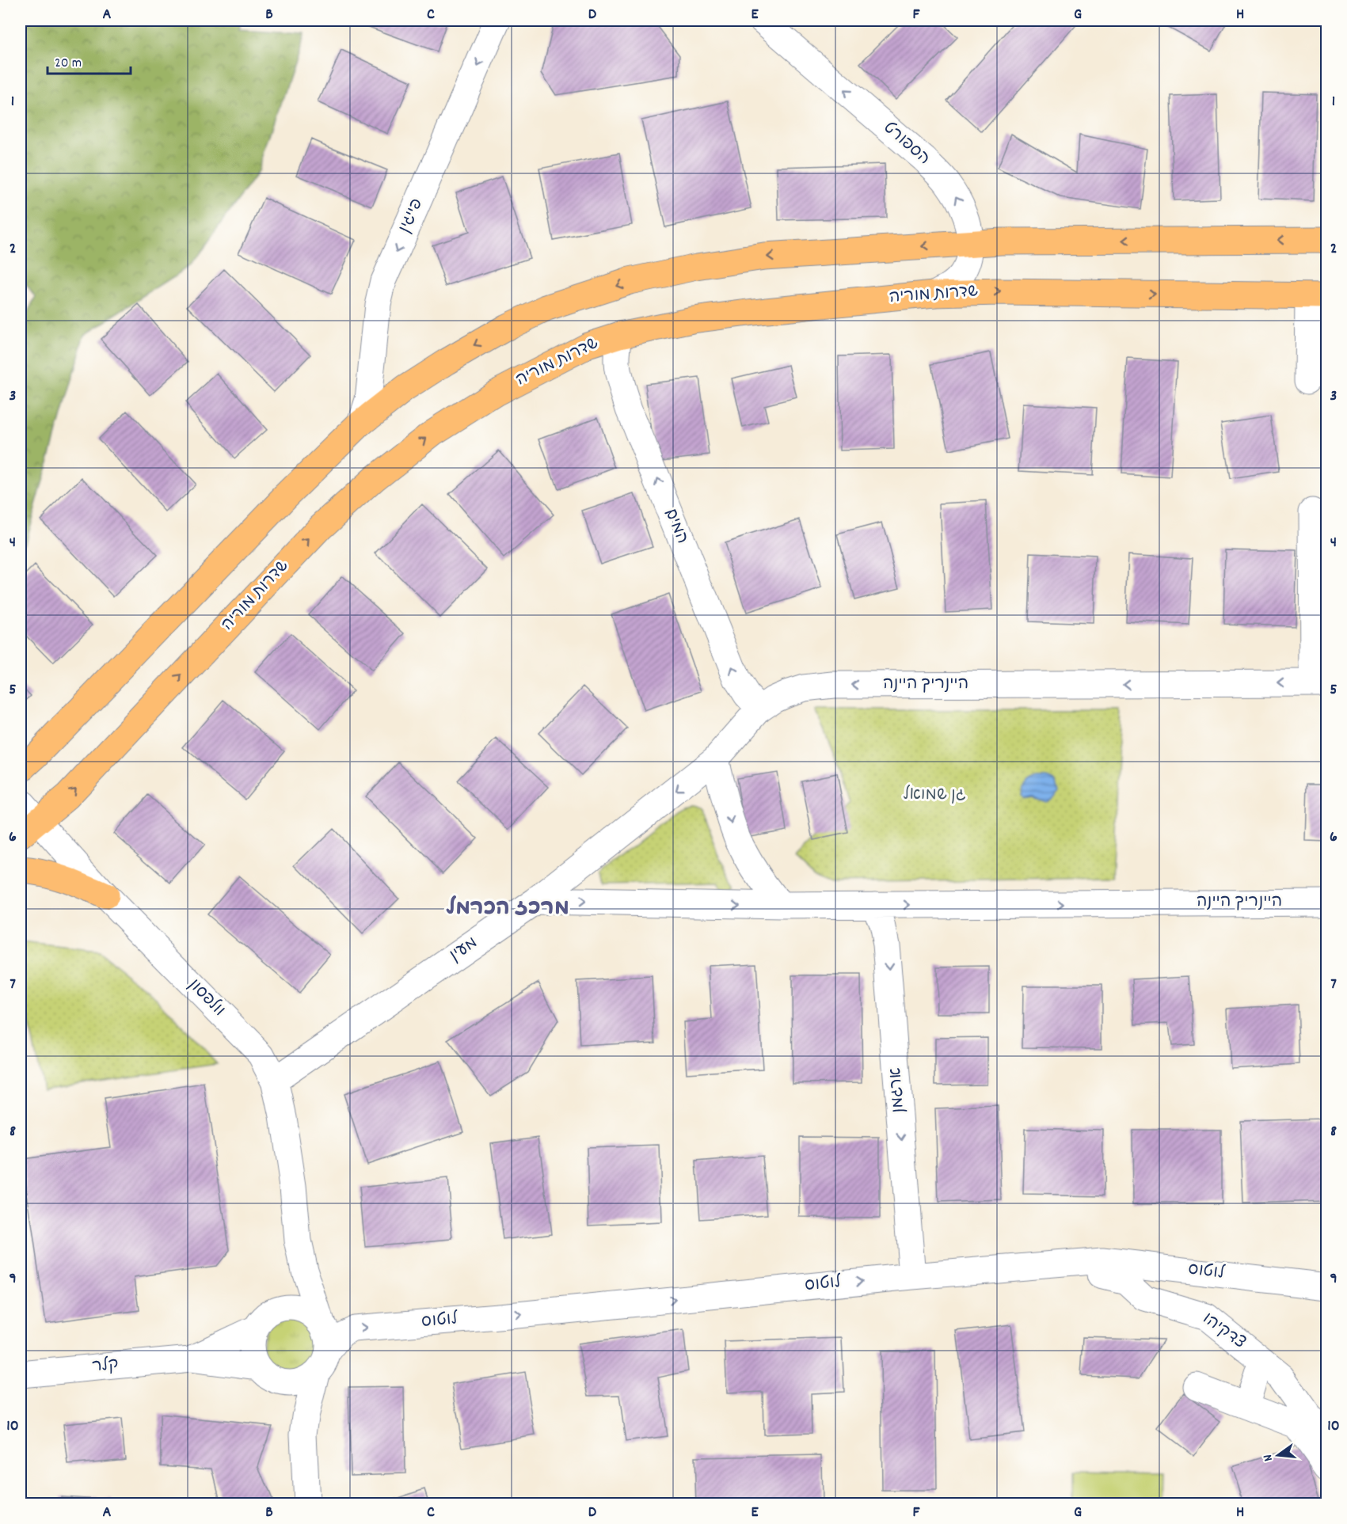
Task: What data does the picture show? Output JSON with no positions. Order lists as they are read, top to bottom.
{
  "streets": {
    "main road": ["שדרות מוריה"],
    "street": [
      "הספורט",
      "פייגין",
      "המים",
      "היינריך היינה",
      "מעין",
      "וולפסון",
      "ארגמן",
      "לוטוס",
      "צדקיהו",
      "קלר"
    ]
  },
  "crossings": [
    ["הספורט", "שדרות מוריה"],
    ["שדרות מוריה", "המים"],
    ["שדרות מוריה", "וולפסון"],
    ["המים", "היינריך היינה"],
    ["היינריך היינה", "מעין"],
    ["היינריך היינה", "ארגמן"],
    ["מעין", "וולפסון"],
    ["וולפסון", "לוטוס"],
    ["וולפסון", "קלר"],
    ["ארגמן", "לוטוס"],
    ["לוטוס", "צדקיהו"],
    ["לוטוס", "קלר"]
  ],
  "one_way": [
    "הספורט",
    "פייגין",
    "המים",
    "מעין",
    "ארגמן",
    "לוטוס"
  ],
  "districts": ["מרכז הכרמל"],
  "parks": ["גן שמואל"],
  "scale_bar": "20 m",
  "north": "left",
  "grid": {
    "columns": [
      "A",
      "B",
      "C",
      "D",
      "E",
      "F",
      "G",
      "H"
    ],
    "rows": [
      "1",
      "2",
      "3",
      "4",
      "5",
      "6",
      "7",
      "8",
      "9",
      "10"
    ]
  }
}
